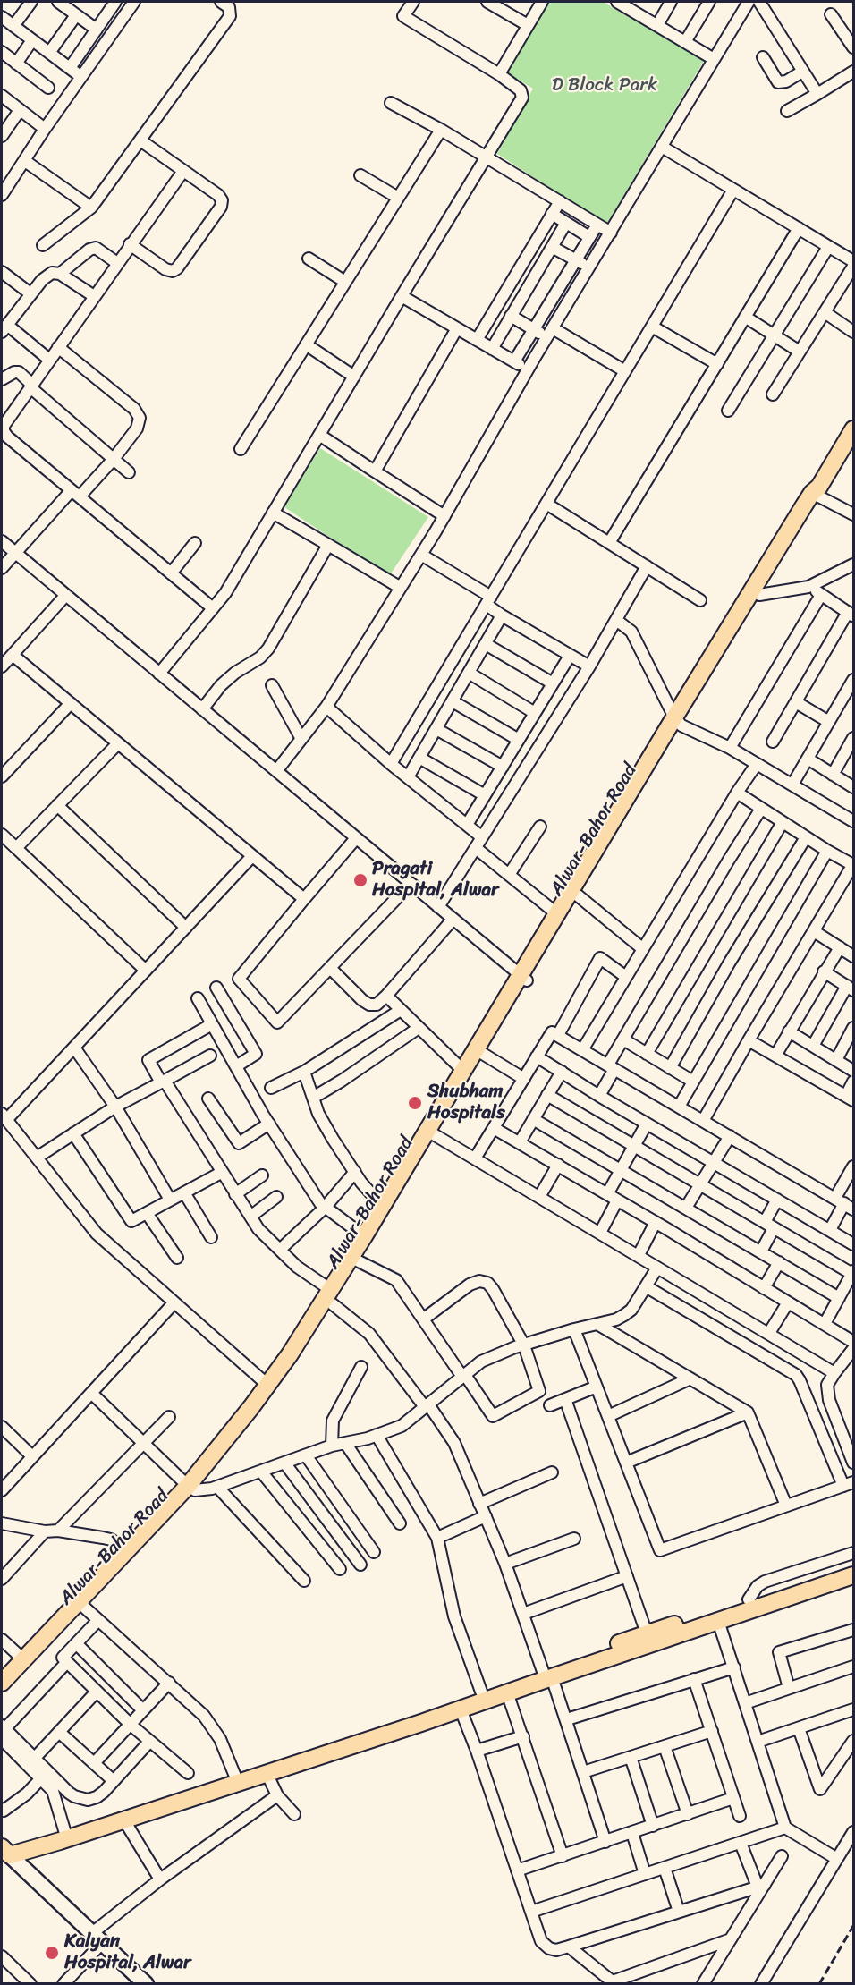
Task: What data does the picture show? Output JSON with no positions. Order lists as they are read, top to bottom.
{
  "streets": {
    "main road": ["Alwar-Bahor Road"]
  },
  "parks": ["D Block Park"],
  "places": ["Pragati Hospital, Alwar", "Shubham Hospitals", "Kalyan Hospital, Alwar"]
}
